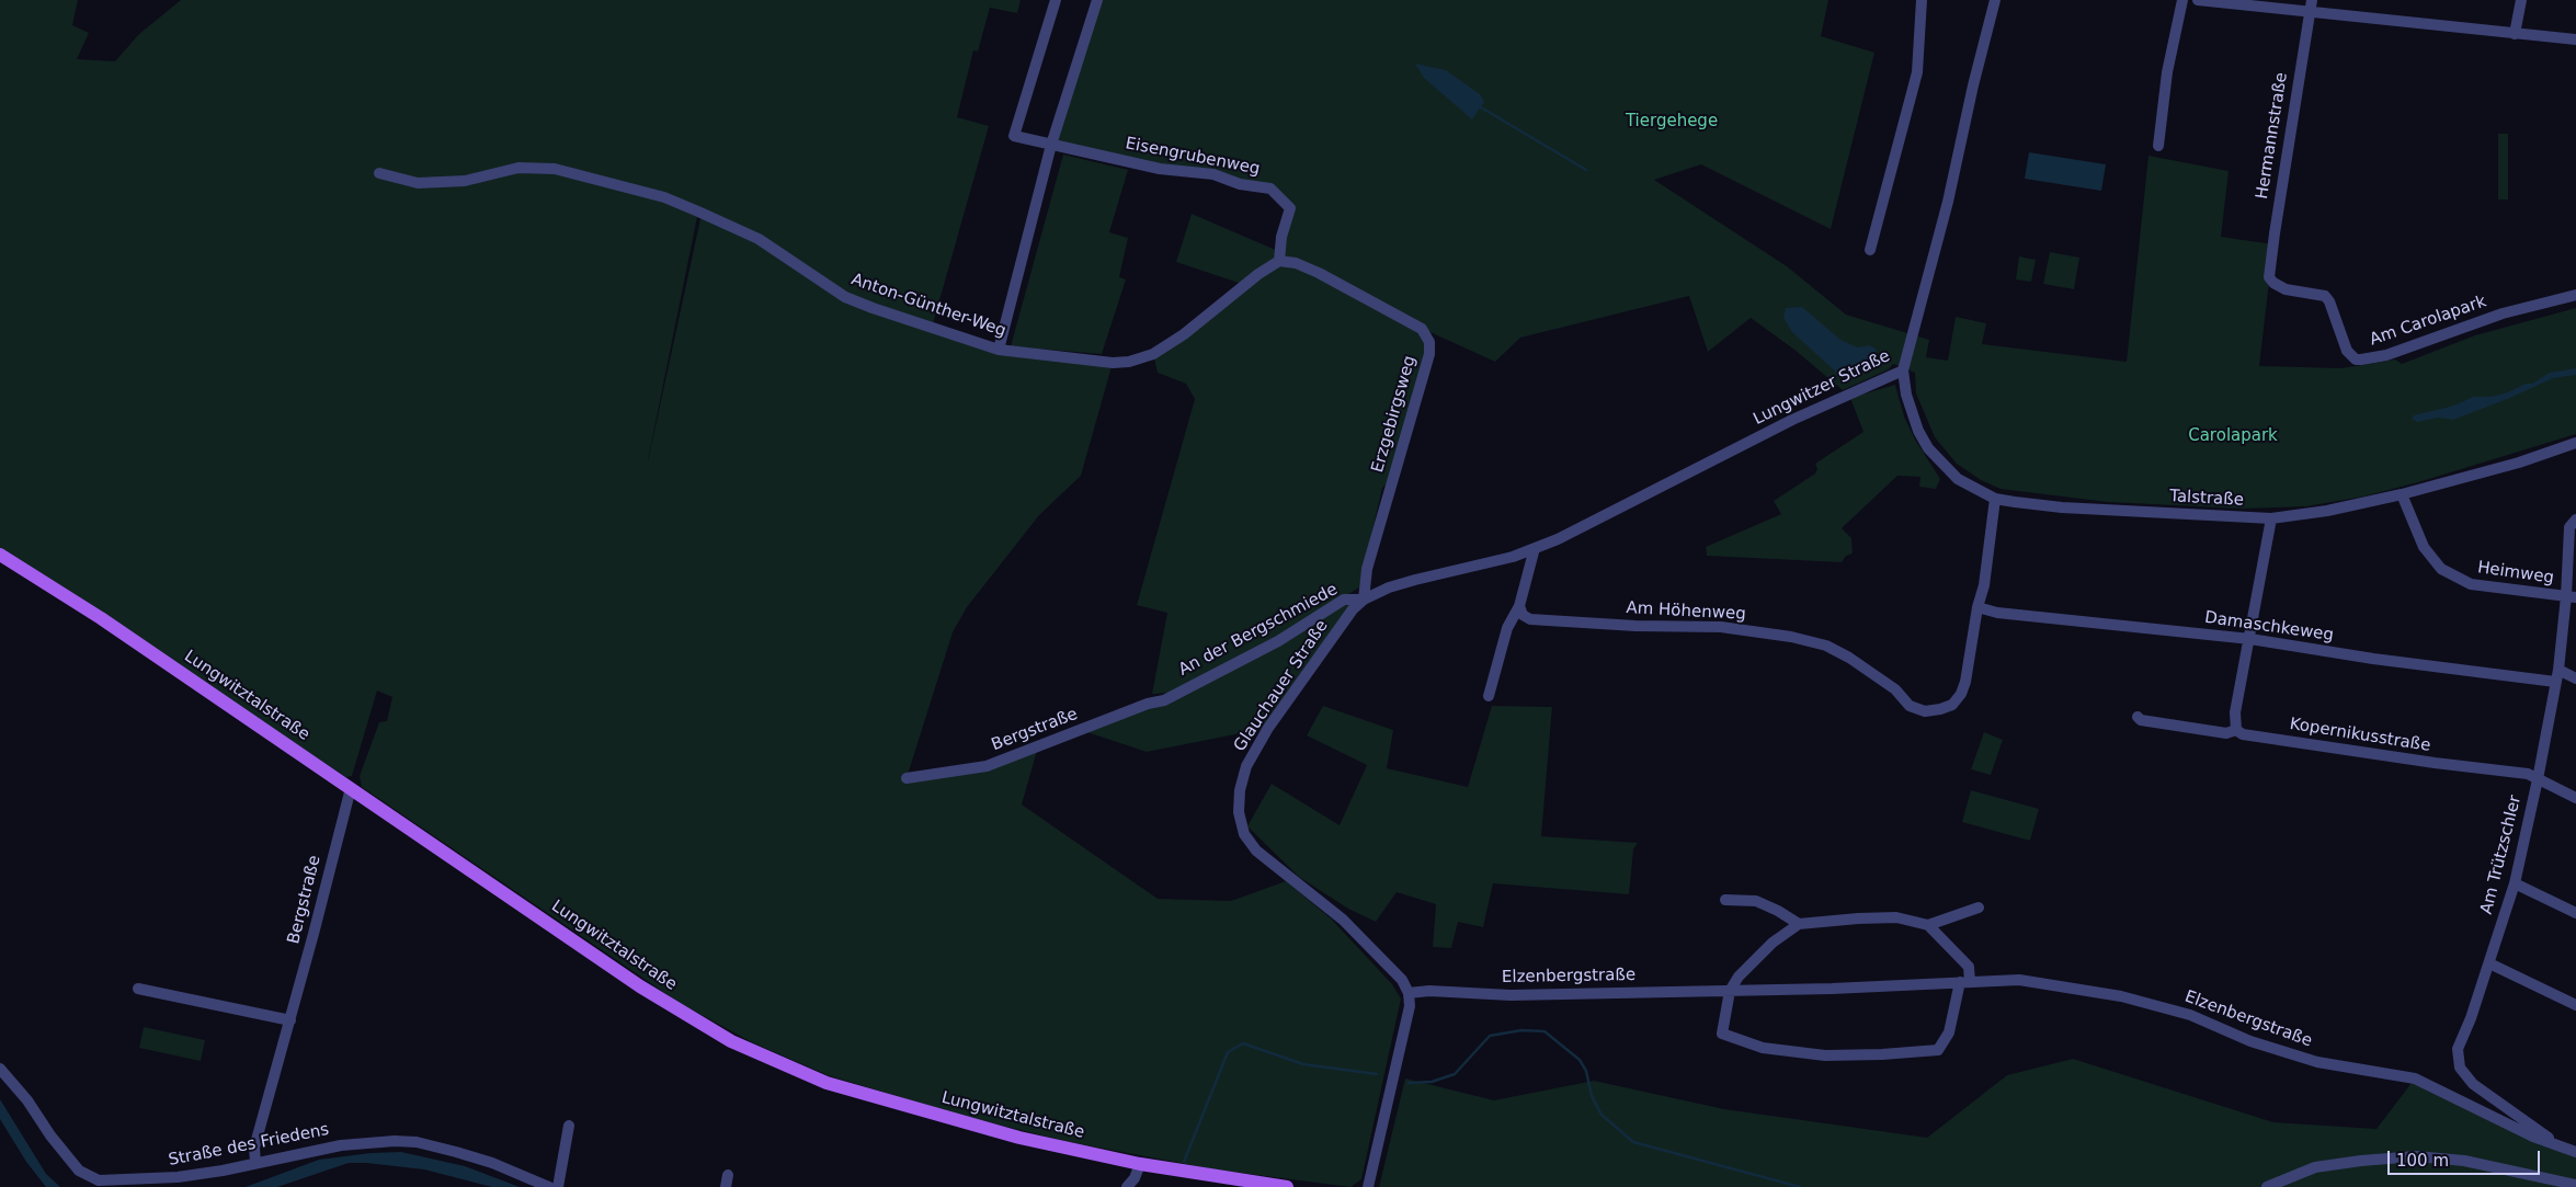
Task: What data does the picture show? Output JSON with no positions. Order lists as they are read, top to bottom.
{
  "streets": {
    "main road": ["Lungwitztalstraße"],
    "street": [
      "Hermannstraße",
      "Eisengrubenweg",
      "Anton-Günther-Weg",
      "Am Carolapark",
      "Lungwitzer Straße",
      "Erzgebirgsweg",
      "Talstraße",
      "Heimweg",
      "Am Höhenweg",
      "Damaschkeweg",
      "An der Bergschmiede",
      "Glauchauer Straße",
      "Bergstraße",
      "Kopernikusstraße",
      "Am Trützschler",
      "Elzenbergstraße",
      "Straße des Friedens"
    ]
  },
  "crossings": [
    ["Hermannstraße", "Am Carolapark"],
    ["Eisengrubenweg", "Anton-Günther-Weg"],
    ["Eisengrubenweg", "Erzgebirgsweg"],
    ["Anton-Günther-Weg", "Erzgebirgsweg"],
    ["Lungwitzer Straße", "Talstraße"],
    ["Lungwitzer Straße", "Glauchauer Straße"],
    ["Erzgebirgsweg", "An der Bergschmiede"],
    ["Erzgebirgsweg", "Glauchauer Straße"],
    ["Talstraße", "Heimweg"],
    ["Talstraße", "Am Höhenweg"],
    ["Heimweg", "Am Trützschler"],
    ["Am Höhenweg", "Damaschkeweg"],
    ["Damaschkeweg", "Am Trützschler"],
    ["An der Bergschmiede", "Glauchauer Straße"],
    ["An der Bergschmiede", "Bergstraße"],
    ["Glauchauer Straße", "Elzenbergstraße"],
    ["Lungwitztalstraße", "Bergstraße"],
    ["Bergstraße", "Straße des Friedens"],
    ["Kopernikusstraße", "Am Trützschler"],
    ["Am Trützschler", "Elzenbergstraße"]
  ],
  "parks": ["Tiergehege", "Carolapark"],
  "scale_bar": "100 m"
}
